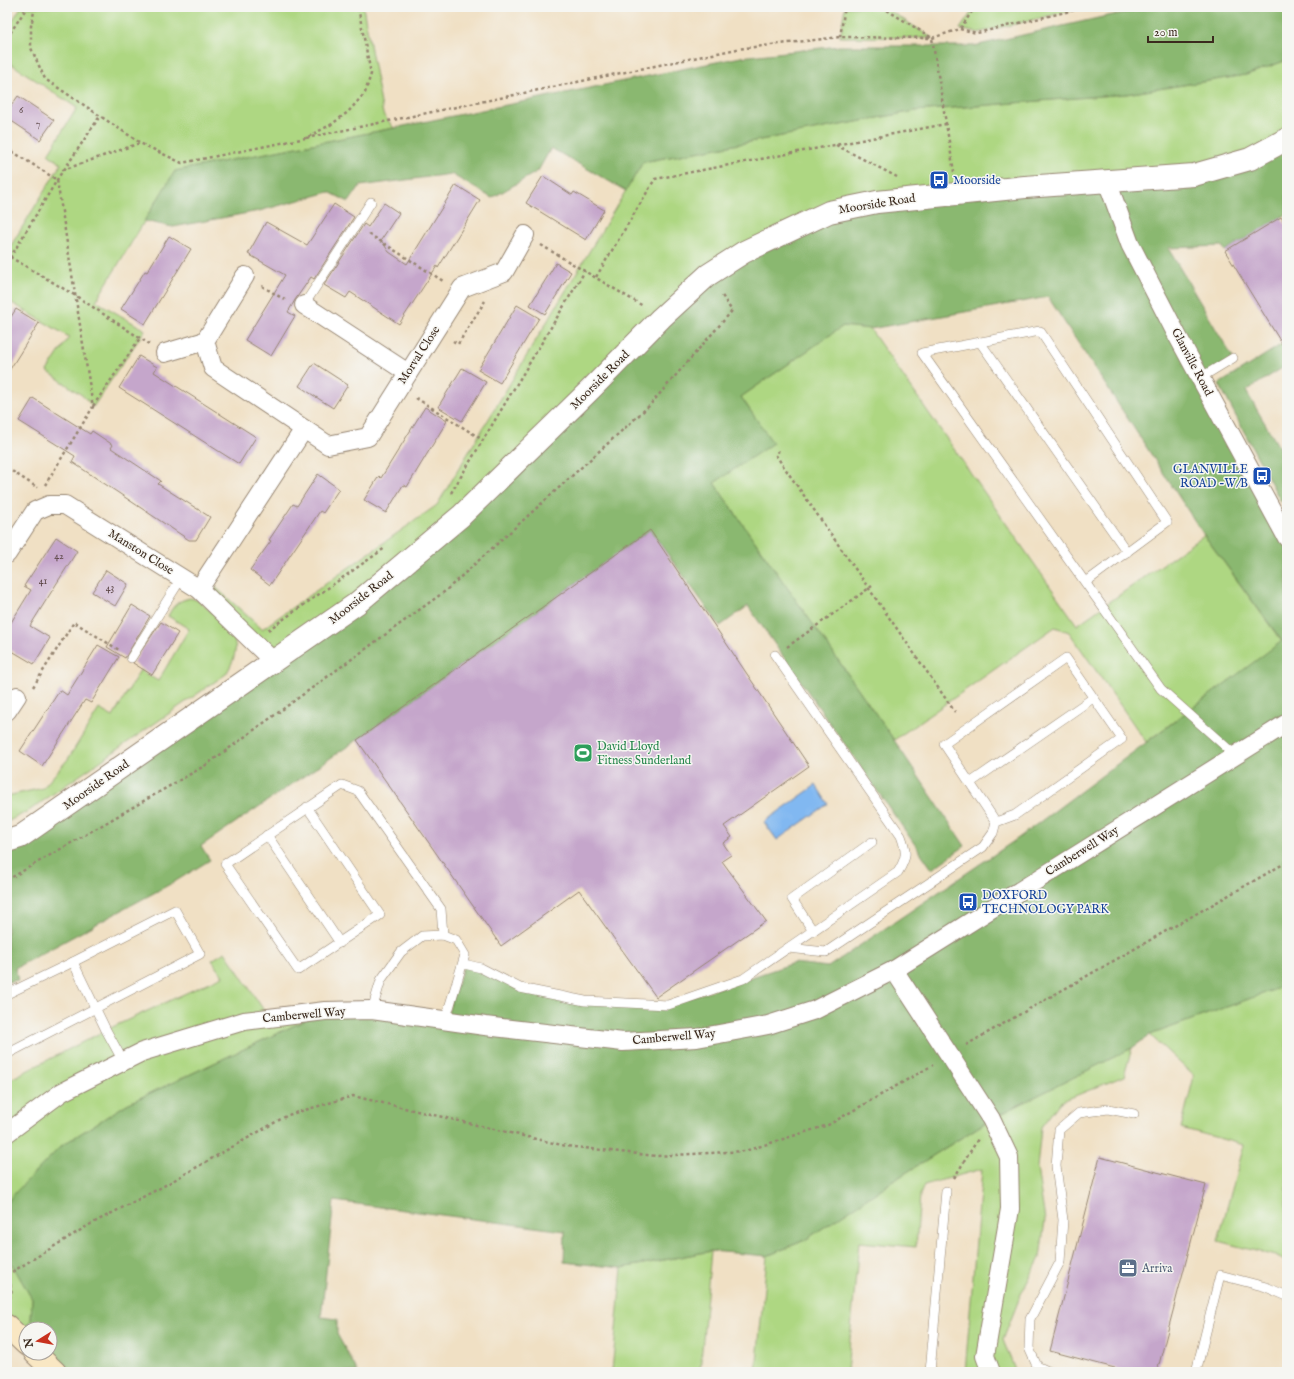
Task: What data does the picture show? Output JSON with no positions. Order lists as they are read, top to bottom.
{
  "streets": {
    "street": [
      "Moorside Road",
      "Morval Close",
      "Glanville Road",
      "Manston Close",
      "Camberwell Way"
    ]
  },
  "crossings": [
    ["Moorside Road", "Glanville Road"],
    ["Moorside Road", "Manston Close"]
  ],
  "places": {
    "bus stop": ["Moorside", "GLANVILLE ROAD -W/B", "DOXFORD TECHNOLOGY PARK"],
    "sports": ["David Lloyd Fitness Sunderland"],
    "office": ["Arriva"]
  },
  "house_numbers": [
    "6",
    "7",
    "42",
    "41",
    "43"
  ],
  "scale_bar": "20 m",
  "north": "left"
}
